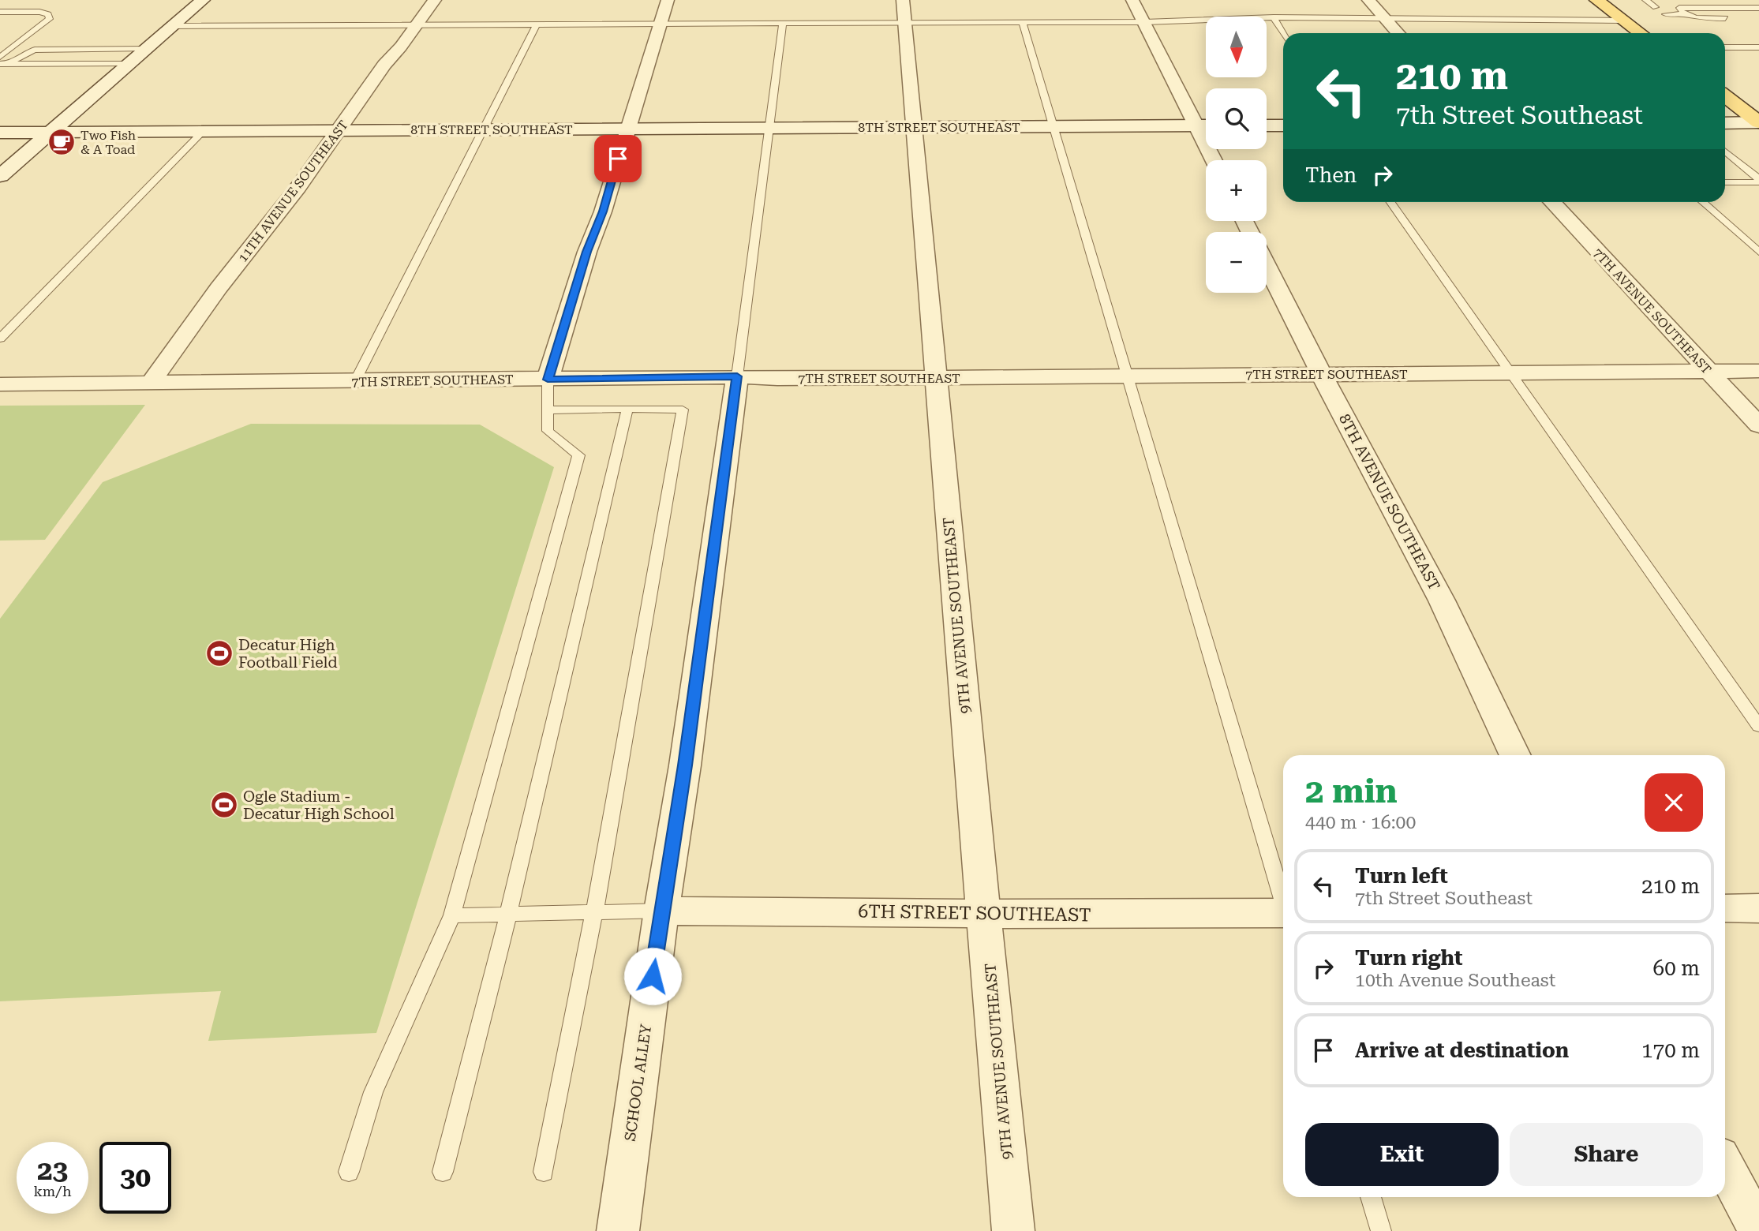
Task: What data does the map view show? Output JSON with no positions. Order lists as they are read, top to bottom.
{
  "streets": {
    "street": [
      "8TH STREET SOUTHEAST",
      "11TH AVENUE SOUTHEAST",
      "7TH AVENUE SOUTHEAST",
      "7TH STREET SOUTHEAST",
      "8TH AVENUE SOUTHEAST",
      "9TH AVENUE SOUTHEAST",
      "6TH STREET SOUTHEAST",
      "SCHOOL ALLEY"
    ]
  },
  "crossings": [
    ["8TH STREET SOUTHEAST", "11TH AVENUE SOUTHEAST"],
    ["8TH STREET SOUTHEAST", "9TH AVENUE SOUTHEAST"],
    ["11TH AVENUE SOUTHEAST", "7TH STREET SOUTHEAST"],
    ["7TH AVENUE SOUTHEAST", "7TH STREET SOUTHEAST"],
    ["7TH STREET SOUTHEAST", "8TH AVENUE SOUTHEAST"],
    ["7TH STREET SOUTHEAST", "9TH AVENUE SOUTHEAST"],
    ["7TH STREET SOUTHEAST", "SCHOOL ALLEY"],
    ["9TH AVENUE SOUTHEAST", "6TH STREET SOUTHEAST"],
    ["6TH STREET SOUTHEAST", "SCHOOL ALLEY"]
  ],
  "places": {
    "cafe": ["Two Fish & A Toad"],
    "sports": ["Decatur High Football Field", "Ogle Stadium - Decatur High School"]
  },
  "north": "bottom",
  "page": {
    "map_buttons": ["+", "−"],
    "turn": ["210 m", "7th Street Southeast"],
    "then": "Then",
    "heading": ["2 min", "440 m · 16:00"],
    "list": [
      {
        "name": "Turn left",
        "note": "7th Street Southeast",
        "value": "210 m"
      },
      {
        "name": "Turn right",
        "note": "10th Avenue Southeast",
        "value": "60 m"
      },
      {
        "name": "Arrive at destination",
        "value": "170 m"
      }
    ],
    "buttons": ["Exit", "Share"],
    "speed": "23 km/h",
    "limit": "30"
  }
}
